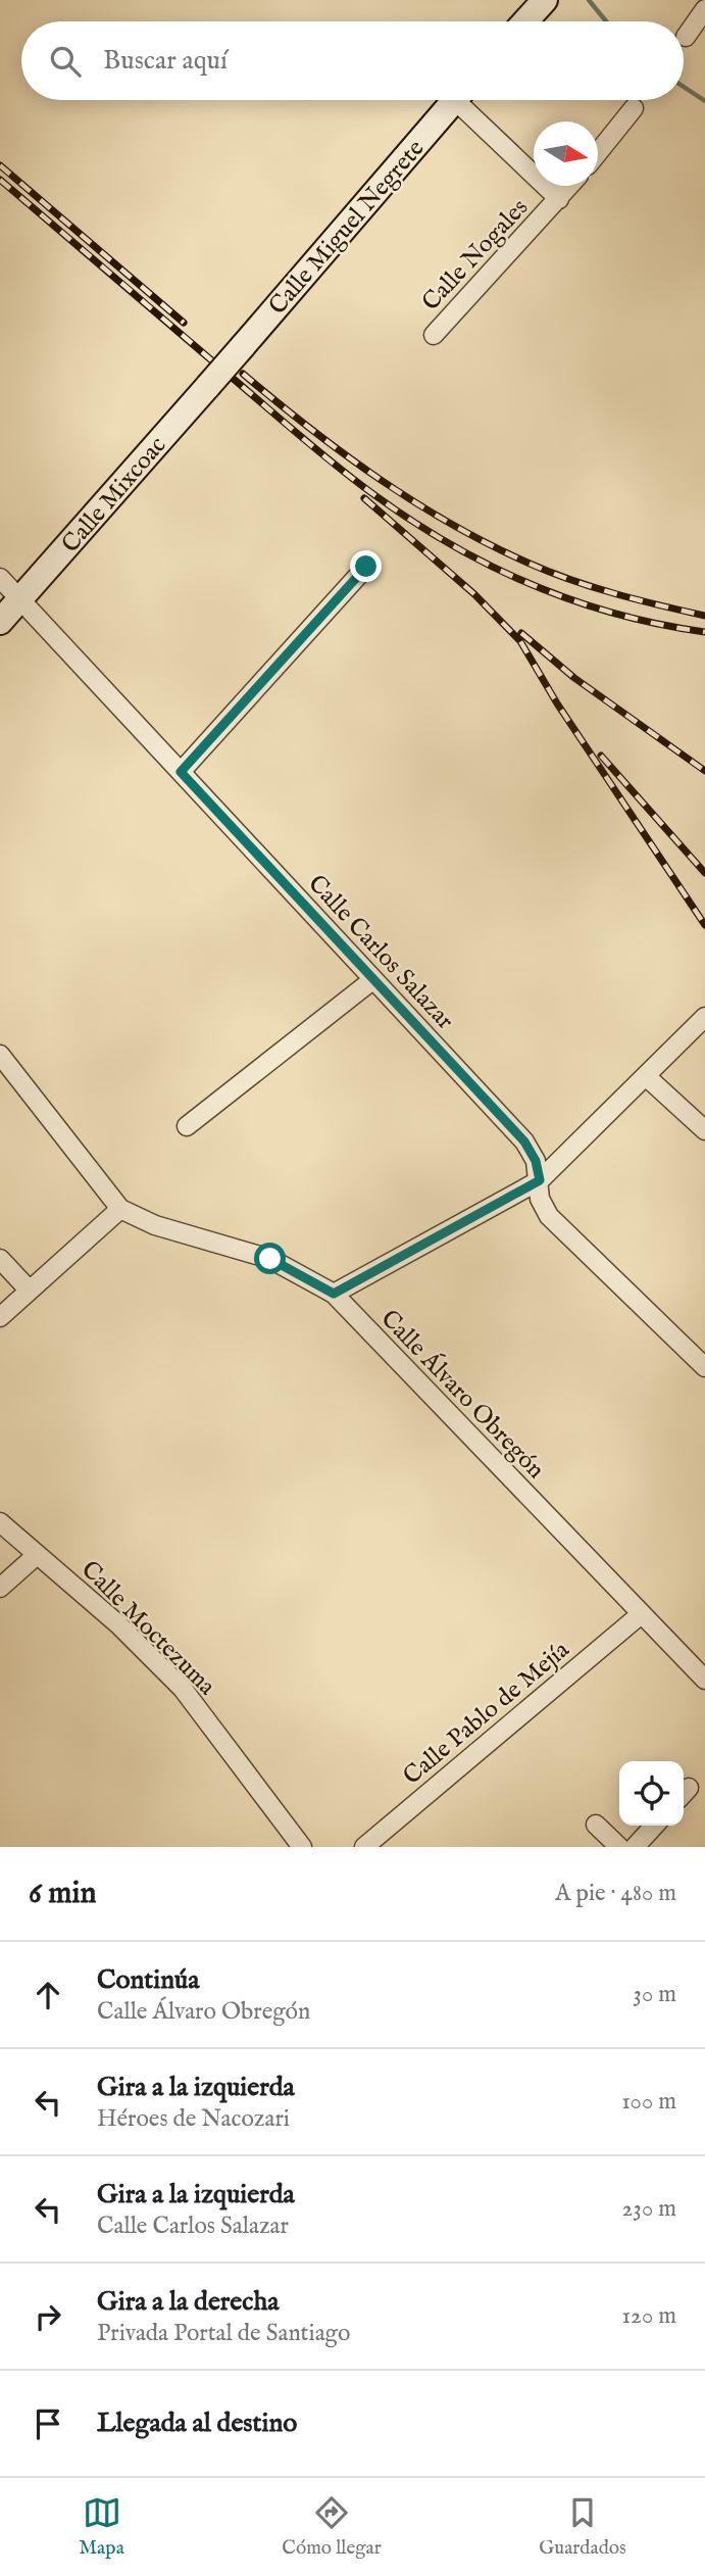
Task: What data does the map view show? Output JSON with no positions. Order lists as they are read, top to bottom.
{
  "streets": {
    "street": [
      "Calle Miguel Negrete",
      "Calle Nogales",
      "Calle Mixcoac",
      "Calle Carlos Salazar",
      "Calle Álvaro Obregón",
      "Calle Moctezuma",
      "Calle Pablo de Mejía"
    ]
  },
  "crossings": [
    ["Calle Miguel Negrete", "Calle Mixcoac"],
    ["Calle Mixcoac", "Calle Carlos Salazar"],
    ["Calle Álvaro Obregón", "Calle Pablo de Mejía"]
  ],
  "north": "right",
  "page": {
    "search": "Buscar aquí",
    "heading": ["6 min", "A pie · 480 m"],
    "list": [
      ["Continúa", "Calle Álvaro Obregón", "30 m"],
      ["Gira a la izquierda", "Héroes de Nacozari", "100 m"],
      ["Gira a la izquierda", "Calle Carlos Salazar", "230 m"],
      ["Gira a la derecha", "Privada Portal de Santiago", "120 m"],
      "Llegada al destino"
    ],
    "nav": ["Mapa", "Cómo llegar", "Guardados"]
  }
}
